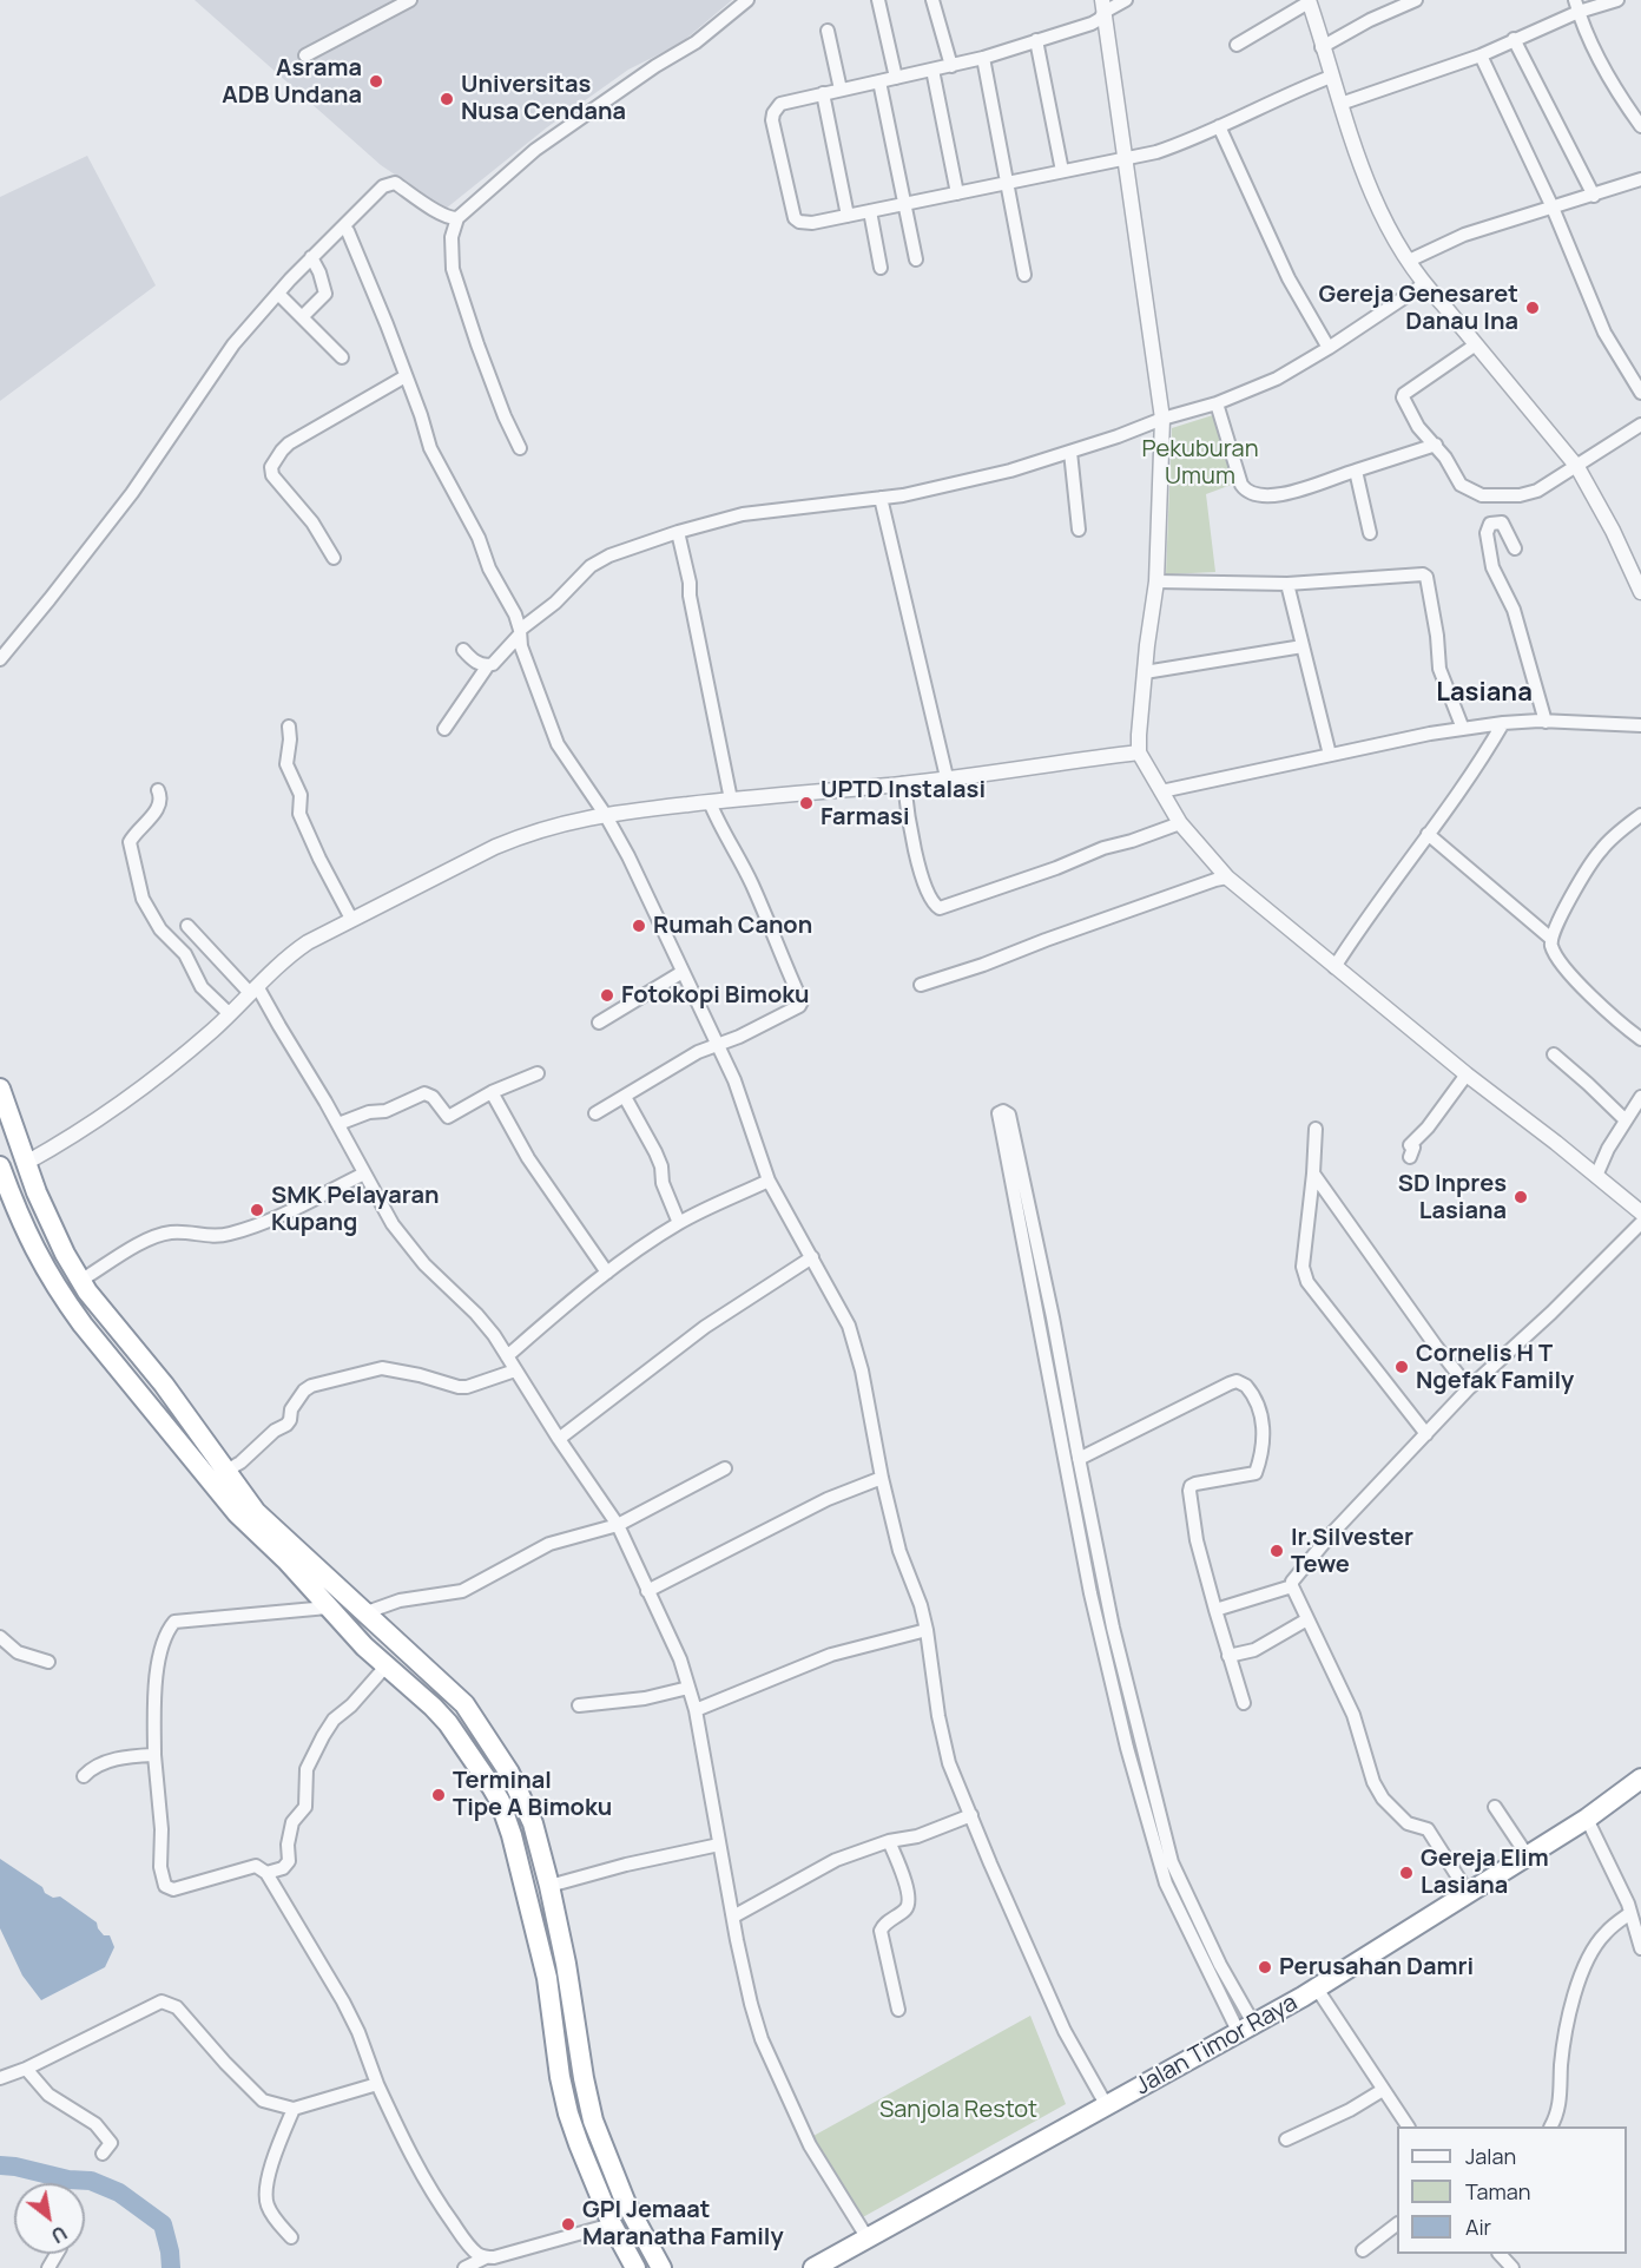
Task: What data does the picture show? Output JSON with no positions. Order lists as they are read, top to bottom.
{
  "streets": {
    "highway": ["Jalan Timor Raya"]
  },
  "districts": ["Lasiana"],
  "parks": ["Pekuburan Umum", "Sanjola Restot"],
  "places": [
    "Asrama ADB Undana",
    "Universitas Nusa Cendana",
    "Gereja Genesaret Danau Ina",
    "UPTD Instalasi Farmasi",
    "Rumah Canon",
    "Fotokopi Bimoku",
    "SD Inpres Lasiana",
    "SMK Pelayaran Kupang",
    "Cornelis H T Ngefak Family",
    "Ir.Silvester Tewe",
    "Terminal Tipe A Bimoku",
    "Gereja Elim Lasiana",
    "Perusahan Damri",
    "GPI Jemaat Maranatha Family"
  ],
  "legend": ["Jalan", "Taman", "Air"],
  "north": "bottom right"
}
